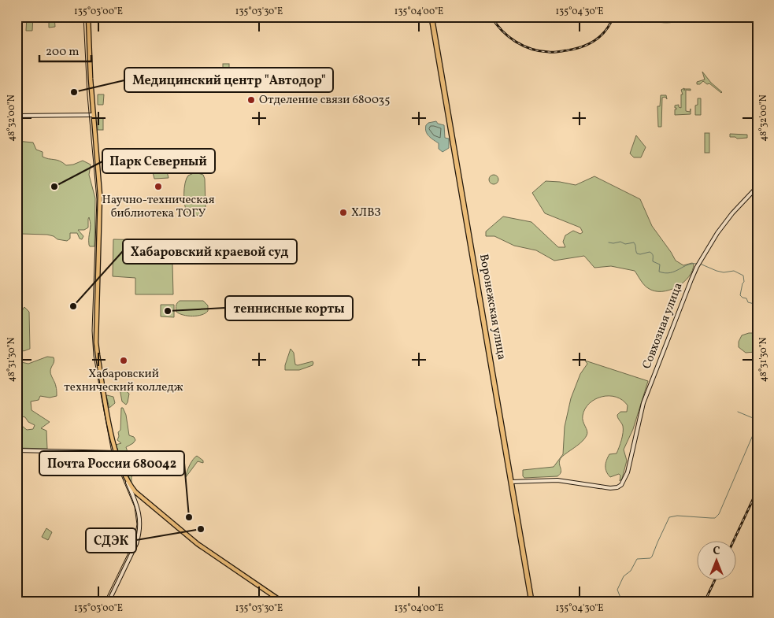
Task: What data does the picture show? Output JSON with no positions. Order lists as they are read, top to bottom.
{
  "streets": {
    "highway": ["Воронежская улица"],
    "main road": ["Совхозная улица"]
  },
  "crossings": [
    ["Воронежская улица", "Совхозная улица"]
  ],
  "places": [
    "Медицинский центр \"Автодор\"",
    "Отделение связи 680035",
    "Парк Северный",
    "Научно-техническая библиотека ТОГУ",
    "ХЛВЗ",
    "Хабаровский краевой суд",
    "теннисные корты",
    "Хабаровский технический колледж",
    "Почта России 680042",
    "СДЭК"
  ],
  "scale_bar": "200 m",
  "north": "top",
  "coordinates": [
    "135°03'00\"E",
    "135°03'30\"E",
    "135°04'00\"E",
    "135°04'30\"E",
    "48°32'00\"N",
    "48°31'30\"N"
  ]
}
